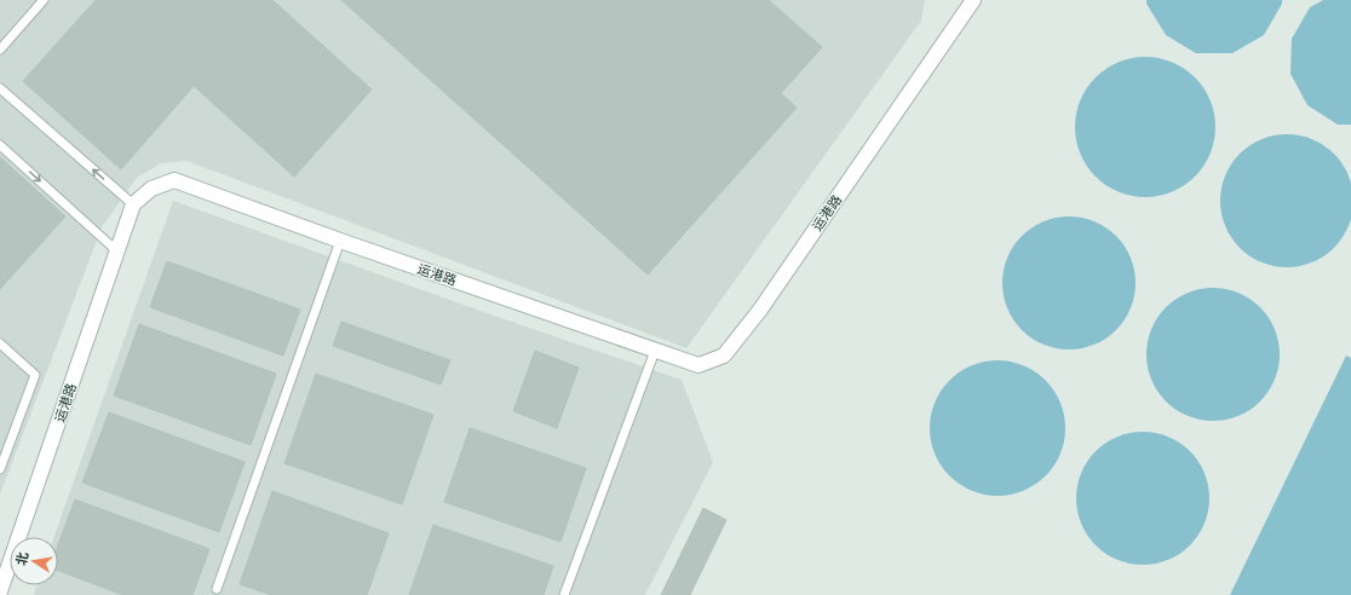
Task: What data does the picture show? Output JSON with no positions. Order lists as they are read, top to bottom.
{
  "streets": {
    "street": ["运港路"]
  },
  "north": "left"
}
